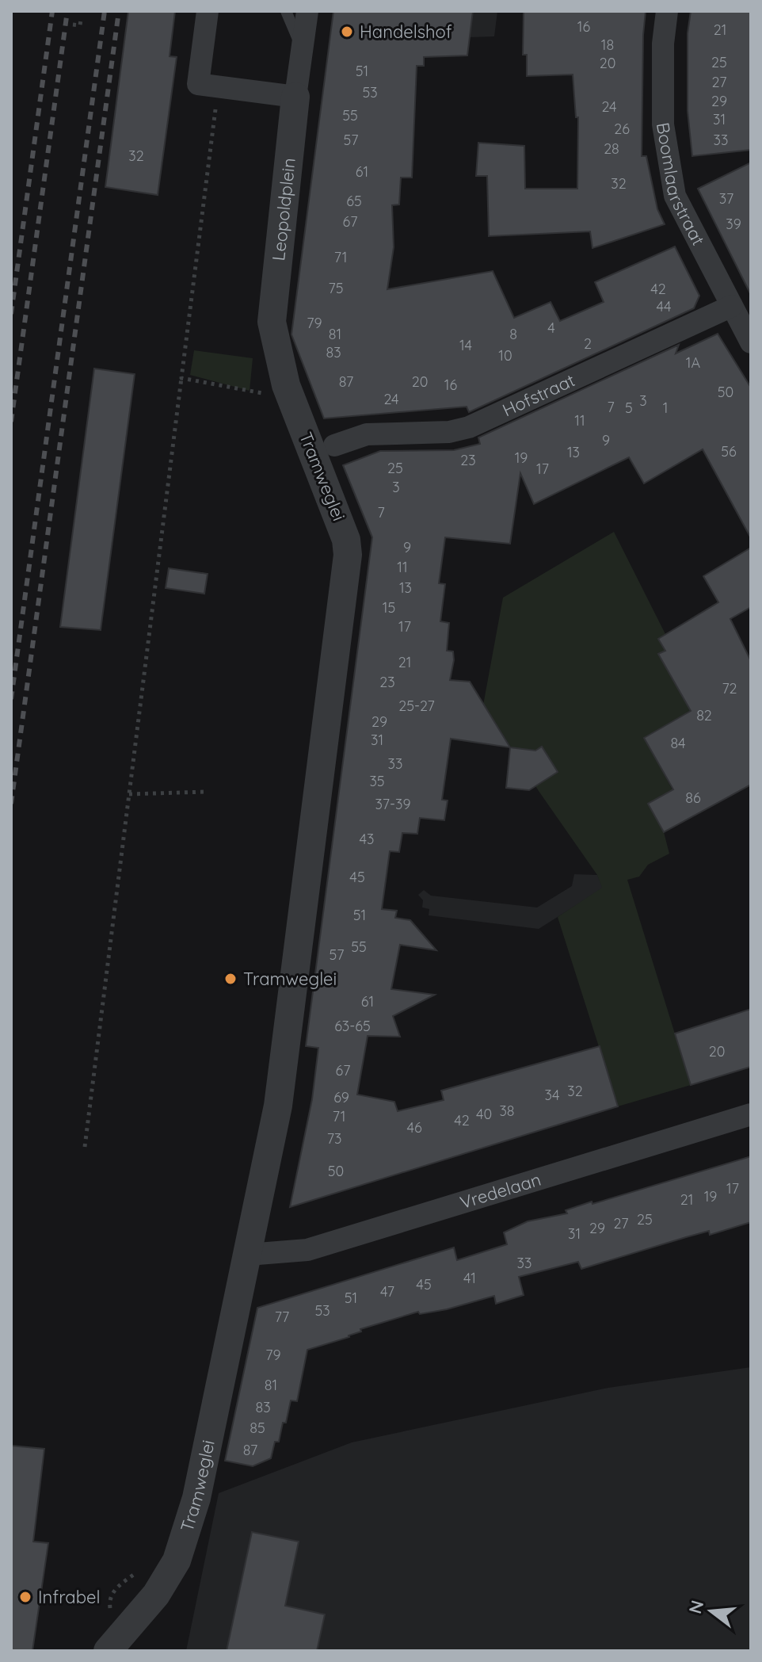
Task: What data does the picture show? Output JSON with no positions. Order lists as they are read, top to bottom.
{
  "streets": {
    "street": [
      "Boomlaarstraat",
      "Leopoldplein",
      "Hofstraat",
      "Tramweglei",
      "Vredelaan"
    ]
  },
  "crossings": [
    ["Boomlaarstraat", "Hofstraat"],
    ["Leopoldplein", "Tramweglei"],
    ["Tramweglei", "Vredelaan"]
  ],
  "places": ["Handelshof", "Tramweglei", "Infrabel"],
  "house_numbers": [
    "16",
    "21",
    "18",
    "25",
    "20",
    "51",
    "27",
    "53",
    "29",
    "24",
    "55",
    "31",
    "26",
    "57",
    "33",
    "28",
    "32",
    "61",
    "32",
    "37",
    "65",
    "67",
    "39",
    "71",
    "75",
    "42",
    "44",
    "79",
    "4",
    "81",
    "8",
    "2",
    "14",
    "83",
    "10",
    "1A",
    "87",
    "20",
    "16",
    "50",
    "24",
    "3",
    "7",
    "5",
    "1",
    "11",
    "9",
    "56",
    "13",
    "19",
    "23",
    "25",
    "17",
    "3",
    "7",
    "9",
    "11",
    "13",
    "15",
    "17",
    "21",
    "23",
    "72",
    "25-27",
    "82",
    "29",
    "31",
    "84",
    "33",
    "35",
    "86",
    "37-39",
    "43",
    "45",
    "51",
    "55",
    "57",
    "61",
    "63-65",
    "20",
    "67",
    "32",
    "34",
    "69",
    "38",
    "40",
    "71",
    "42",
    "46",
    "73",
    "50",
    "17",
    "19",
    "21",
    "25",
    "27",
    "29",
    "31",
    "33",
    "41",
    "45",
    "47",
    "51",
    "53",
    "77",
    "79",
    "81",
    "83",
    "85",
    "87"
  ],
  "north": "left"
}
